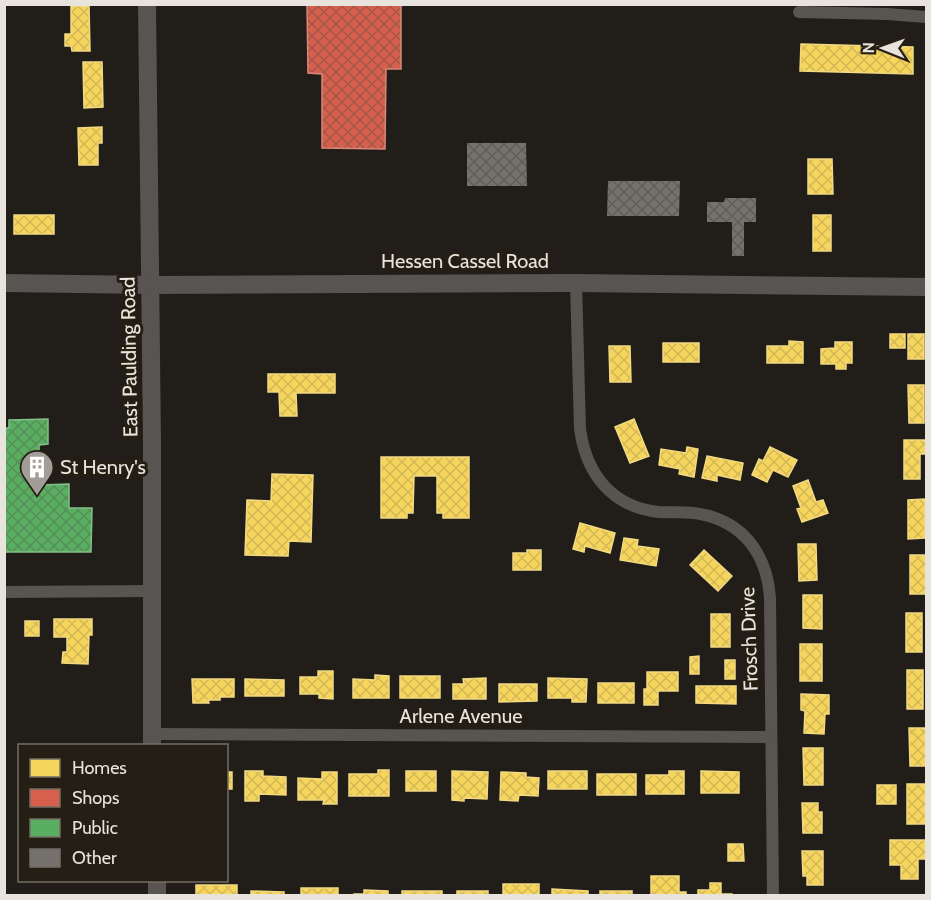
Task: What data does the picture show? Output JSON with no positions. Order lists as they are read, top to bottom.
{
  "streets": {
    "main road": ["Hessen Cassel Road", "East Paulding Road"],
    "street": ["Frosch Drive", "Arlene Avenue"]
  },
  "crossings": [
    ["Hessen Cassel Road", "East Paulding Road"],
    ["Hessen Cassel Road", "Frosch Drive"],
    ["East Paulding Road", "Arlene Avenue"],
    ["Frosch Drive", "Arlene Avenue"]
  ],
  "places": {
    "building": ["St Henry's"]
  },
  "legend": [
    "Homes",
    "Shops",
    "Public",
    "Other"
  ],
  "north": "left"
}
